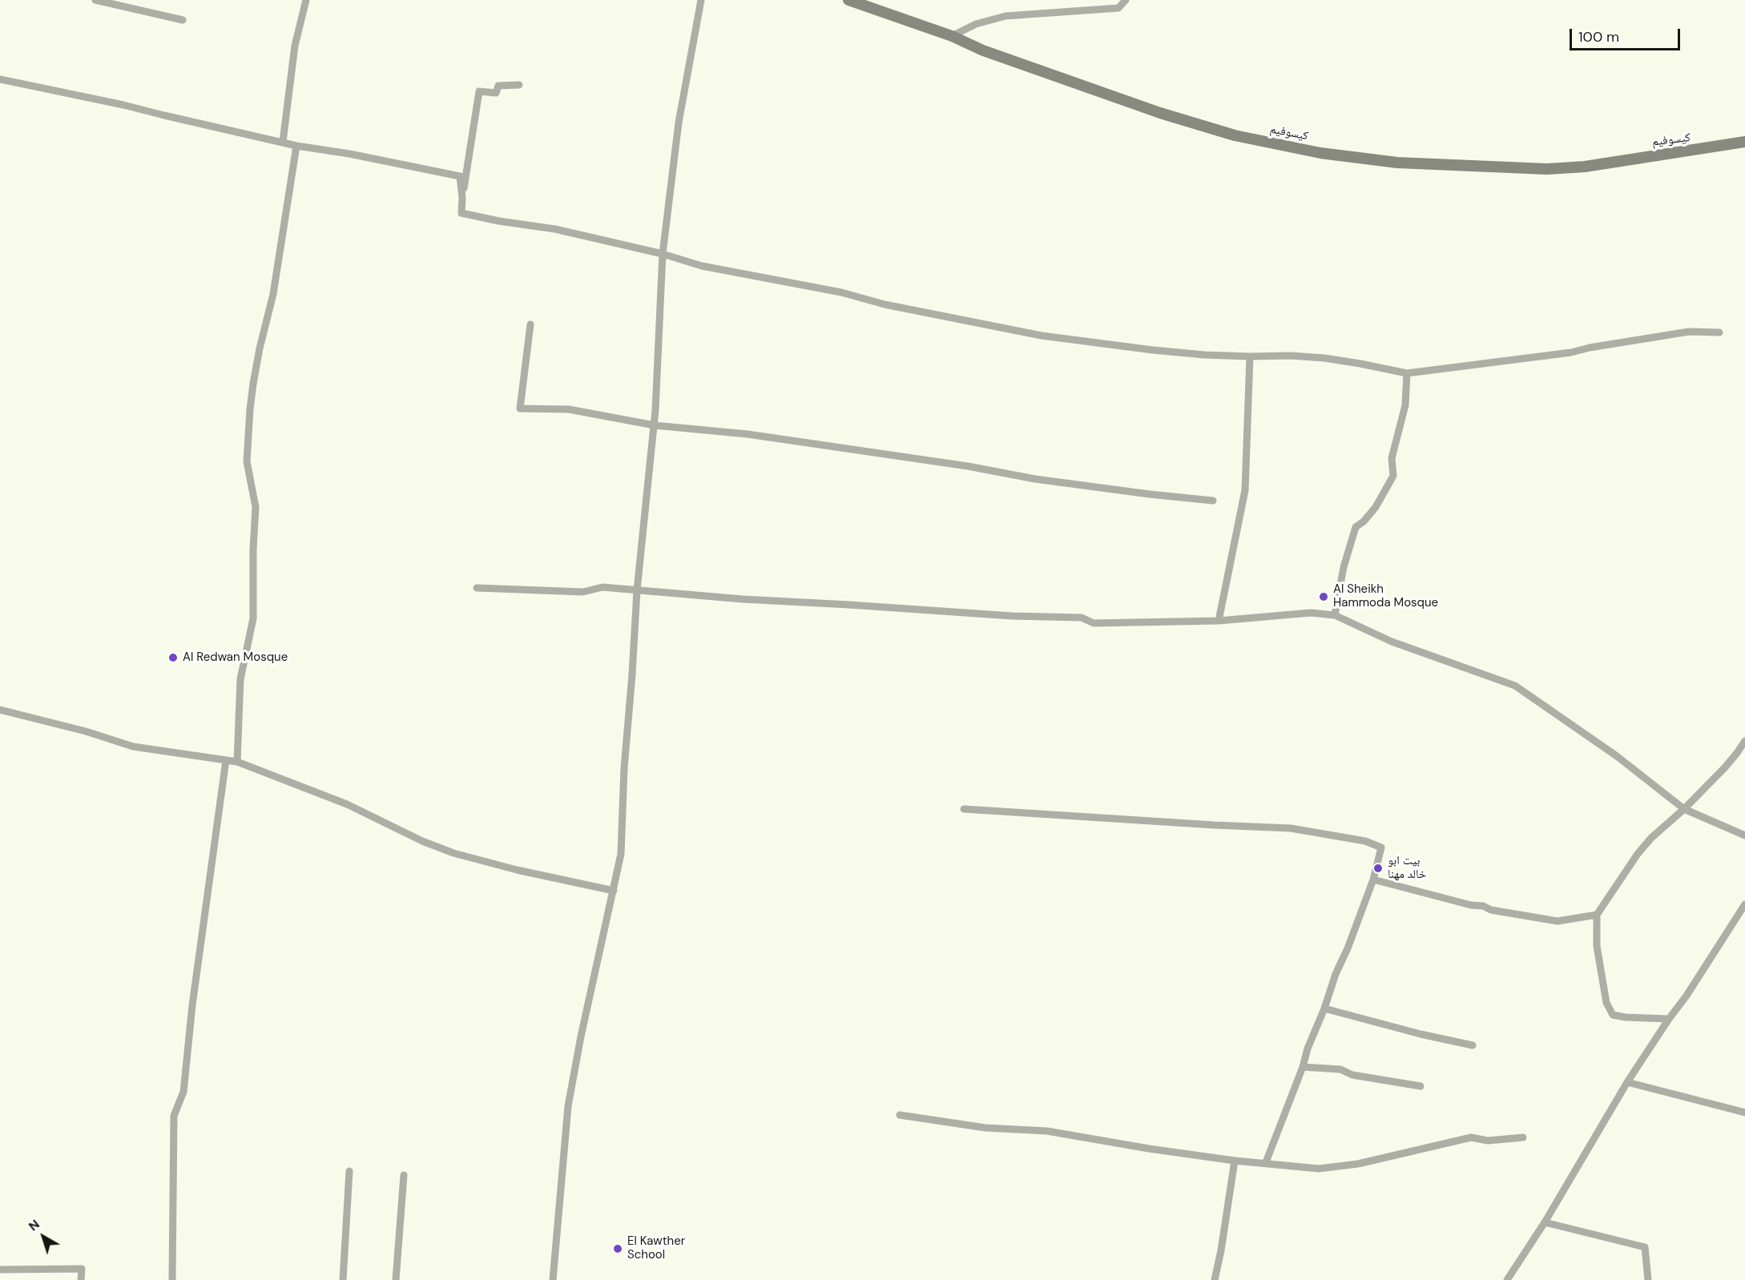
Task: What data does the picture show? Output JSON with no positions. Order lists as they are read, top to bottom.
{
  "streets": {
    "street": ["كيسوفيم"]
  },
  "places": [
    "Al Sheikh Hammoda Mosque",
    "Al Redwan Mosque",
    "بيت ابو خالد مهنا",
    "El Kawther School"
  ],
  "scale_bar": "100 m",
  "north": "top left"
}
